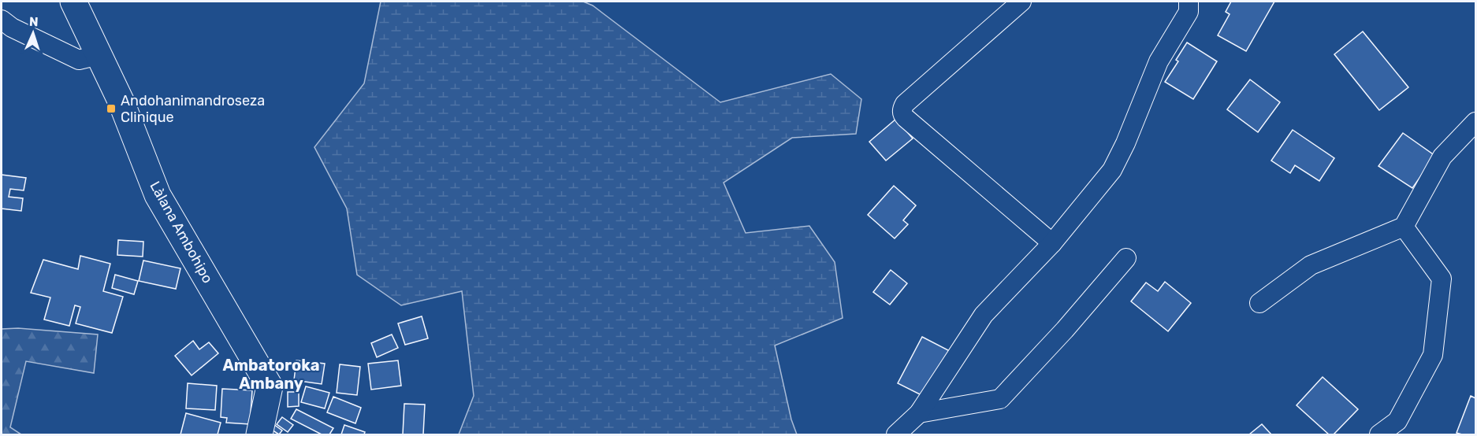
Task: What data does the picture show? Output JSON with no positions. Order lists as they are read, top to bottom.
{
  "streets": {
    "street": ["Làlana Ambohipo"]
  },
  "districts": ["Ambatoroka Ambany"],
  "places": {
    "transit": ["Andohanimandroseza Clinique"]
  },
  "north": "top"
}
